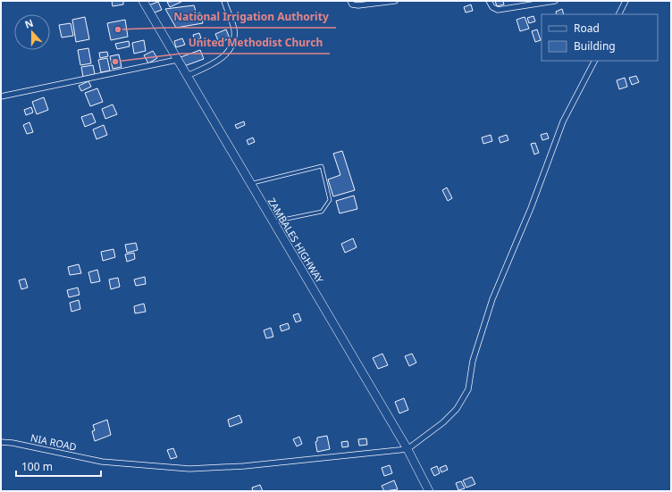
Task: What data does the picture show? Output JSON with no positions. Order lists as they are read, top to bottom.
{
  "streets": {
    "main road": ["ZAMBALES HIGHWAY"],
    "street": ["NIA ROAD"]
  },
  "crossings": [
    ["ZAMBALES HIGHWAY", "NIA ROAD"]
  ],
  "places": ["National Irrigation Authority", "United Methodist Church"],
  "legend": ["Road", "Building"],
  "scale_bar": "100 m",
  "north": "top"
}
